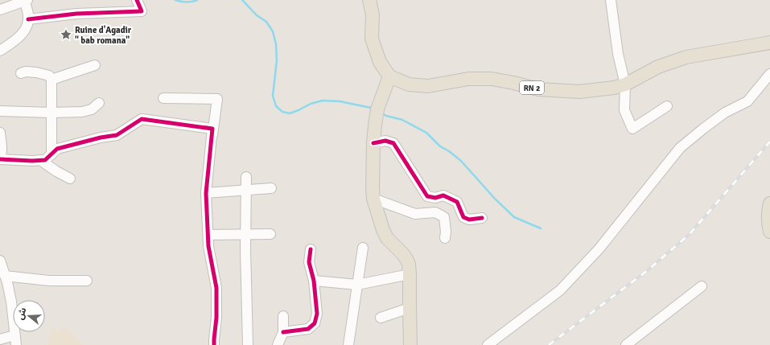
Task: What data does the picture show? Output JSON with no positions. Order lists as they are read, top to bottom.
{
  "streets": {
    "main road": ["RN 2"]
  },
  "places": {
    "place": ["Ruine d'Agadir \" bab romana\""]
  },
  "north": "left"
}
